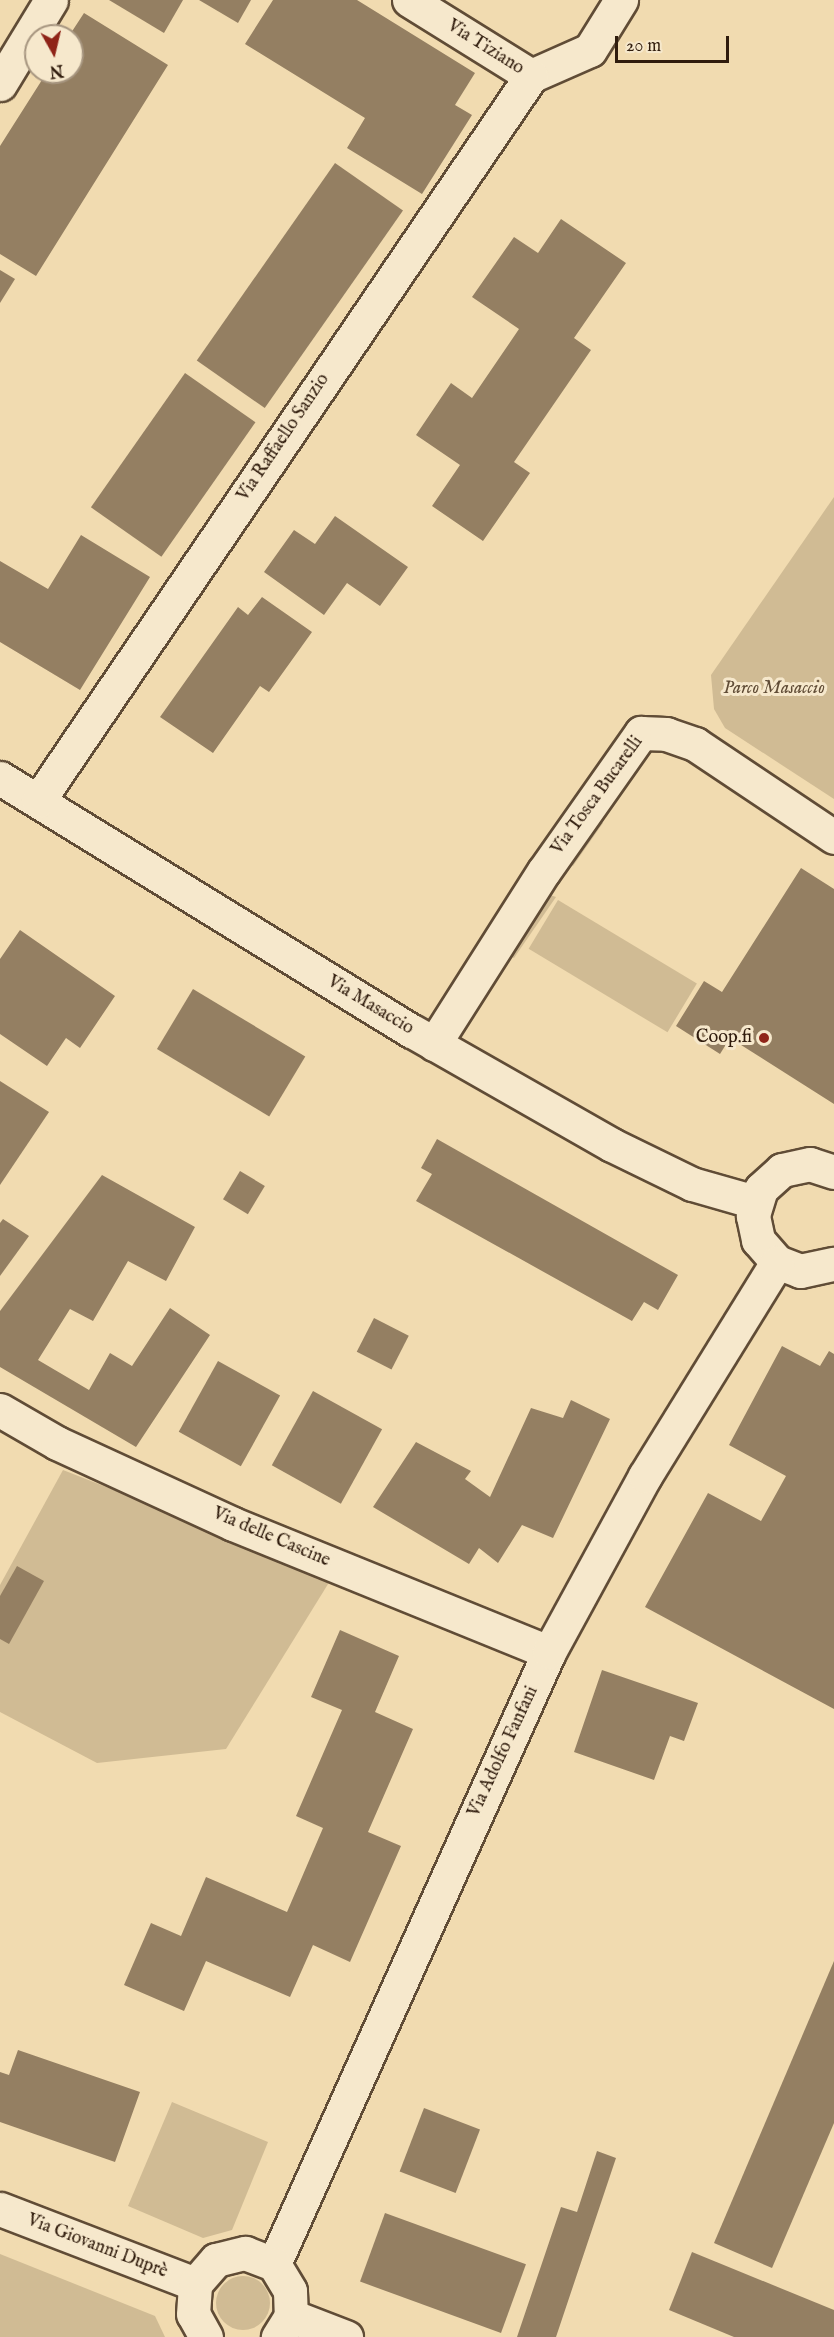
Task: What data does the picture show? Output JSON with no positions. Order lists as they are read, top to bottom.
{
  "streets": {
    "street": [
      "Via Tiziano",
      "Via Raffaello Sanzio",
      "Via Tosca Bucarelli",
      "Via Masaccio",
      "Via delle Cascine",
      "Via Adolfo Fanfani",
      "Via Giovanni Duprè"
    ]
  },
  "crossings": [
    ["Via Tiziano", "Via Raffaello Sanzio"],
    ["Via Raffaello Sanzio", "Via Masaccio"],
    ["Via Tosca Bucarelli", "Via Masaccio"],
    ["Via delle Cascine", "Via Adolfo Fanfani"]
  ],
  "parks": ["Parco Masaccio"],
  "places": ["Coop.fi"],
  "scale_bar": "20 m",
  "north": "bottom"
}
